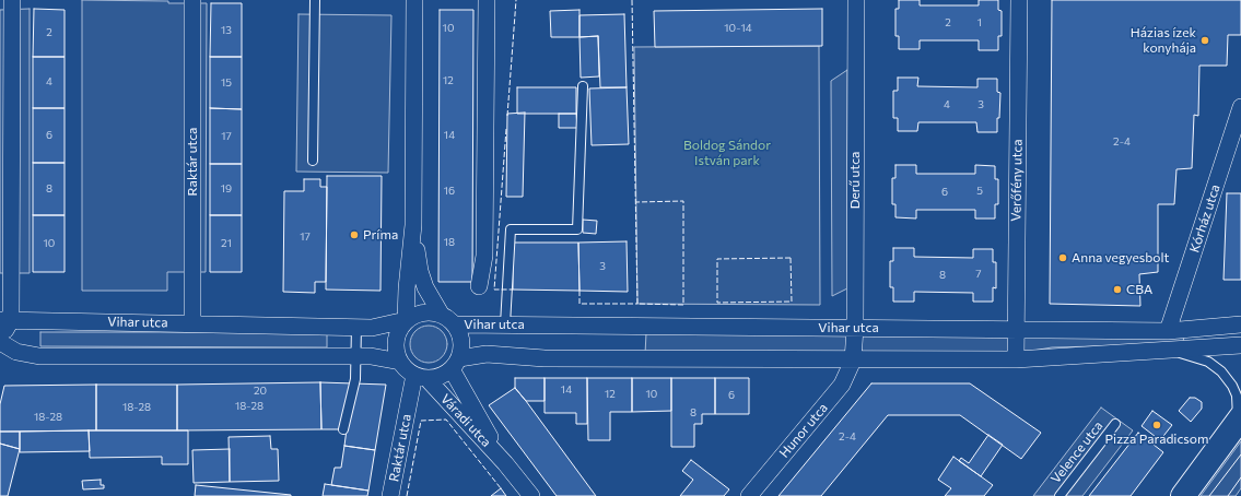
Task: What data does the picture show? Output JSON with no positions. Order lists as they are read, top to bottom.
{
  "streets": {
    "street": [
      "Raktár utca",
      "Derű utca",
      "Verőfény utca",
      "Kórház utca",
      "Vihar utca",
      "Váradi utca",
      "Hunor utca"
    ],
    "lane": ["Velence utca"]
  },
  "crossings": [
    ["Raktár utca", "Vihar utca"],
    ["Raktár utca", "Váradi utca"],
    ["Derű utca", "Vihar utca"],
    ["Derű utca", "Hunor utca"],
    ["Verőfény utca", "Vihar utca"],
    ["Kórház utca", "Vihar utca"],
    ["Vihar utca", "Váradi utca"]
  ],
  "parks": ["Boldog Sándor István park"],
  "places": [
    "Házias ízek konyhája",
    "Príma",
    "Anna vegyesbolt",
    "CBA",
    "Pizza Paradicsom"
  ],
  "house_numbers": [
    "2",
    "1",
    "10",
    "10-14",
    "13",
    "2",
    "12",
    "4",
    "15",
    "4",
    "3",
    "6",
    "14",
    "17",
    "2-4",
    "8",
    "19",
    "16",
    "5",
    "6",
    "17",
    "18",
    "10",
    "21",
    "3",
    "7",
    "8",
    "14",
    "20",
    "12",
    "10",
    "6",
    "18-28",
    "18-28",
    "8",
    "18-28",
    "2-4"
  ]
}
